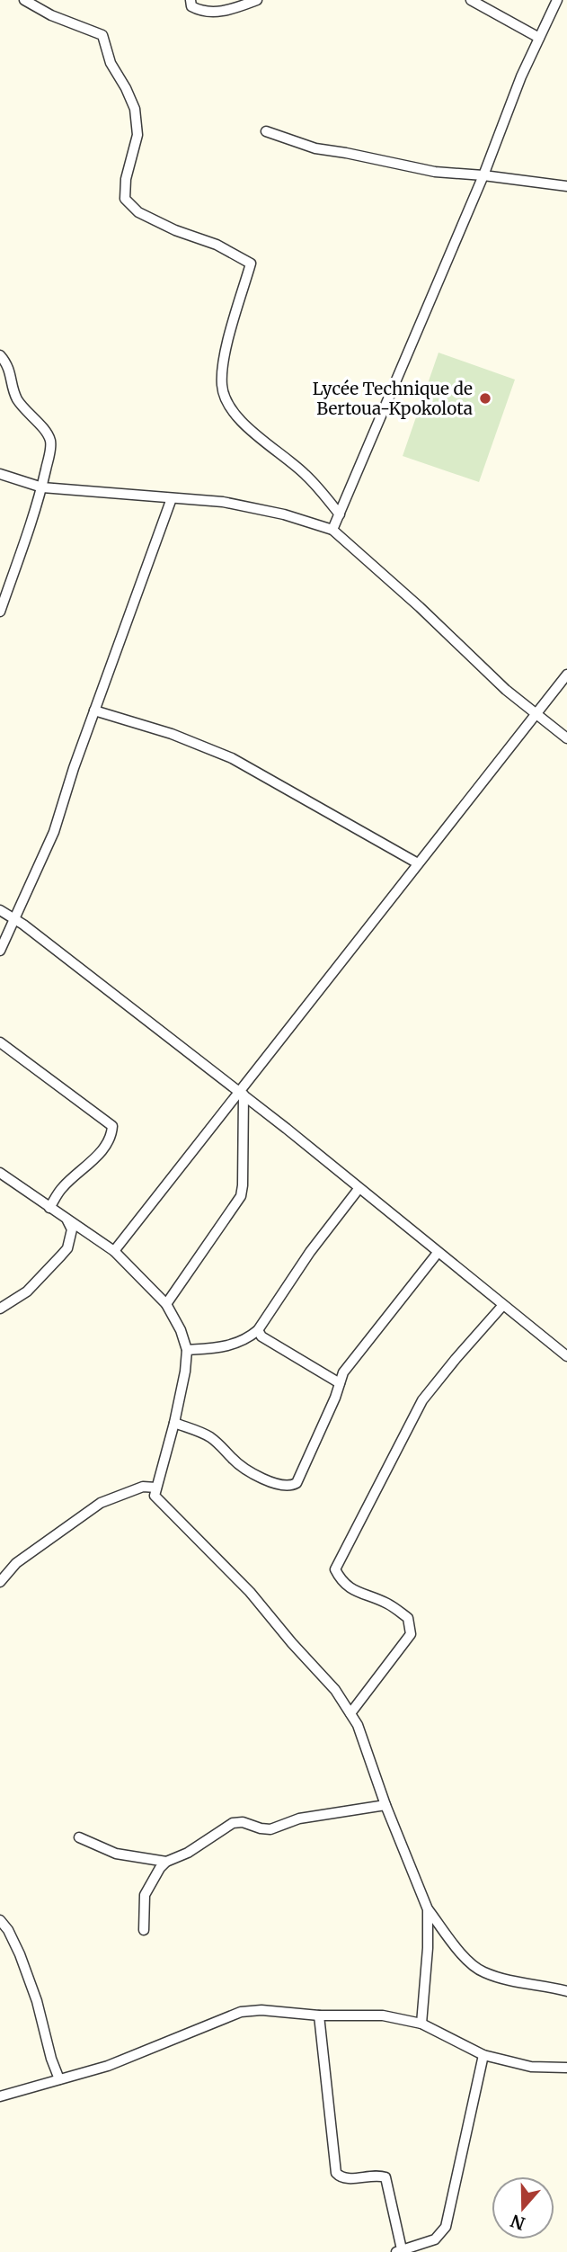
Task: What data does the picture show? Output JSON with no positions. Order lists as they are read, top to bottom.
{
  "places": ["Lycée Technique de Bertoua-Kpokolota"],
  "north": "bottom"
}
